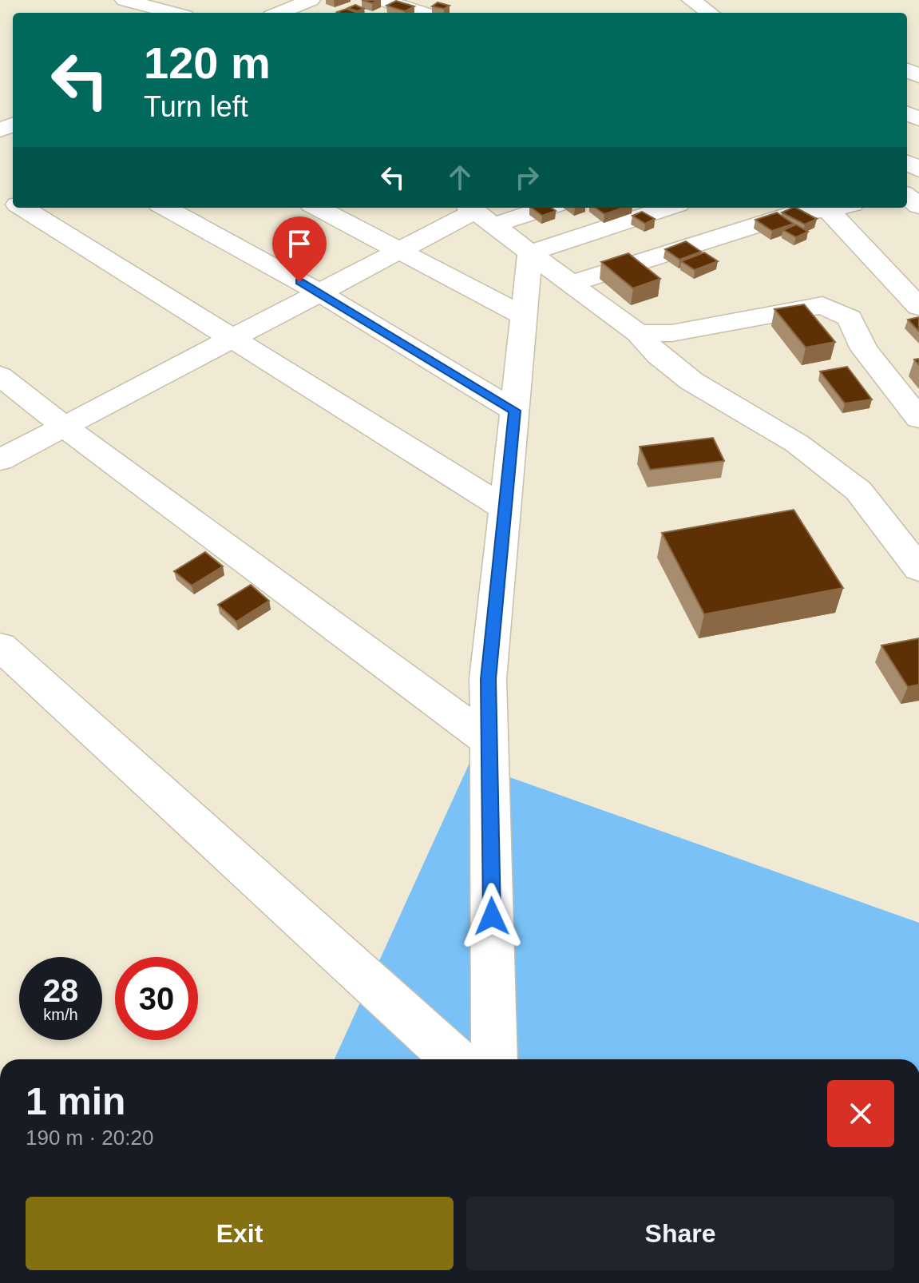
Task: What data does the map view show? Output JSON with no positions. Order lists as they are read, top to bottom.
{
  "page": {
    "turn": ["120 m", "Turn left"],
    "speed": "28 km/h",
    "limit": "30",
    "heading": ["1 min", "190 m · 20:20"],
    "buttons": ["Exit", "Share"]
  }
}
